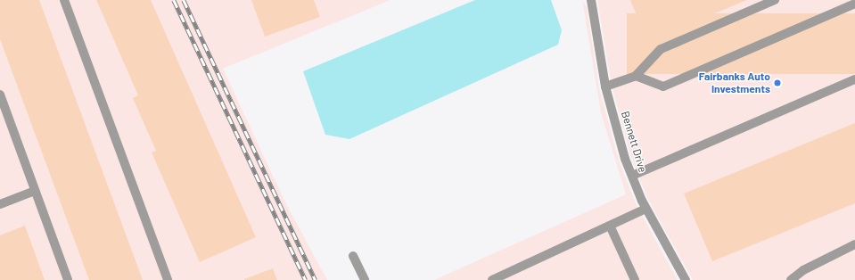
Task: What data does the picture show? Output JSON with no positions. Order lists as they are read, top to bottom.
{
  "streets": {
    "street": ["Bennett Drive"]
  },
  "places": ["Fairbanks Auto Investments"]
}
